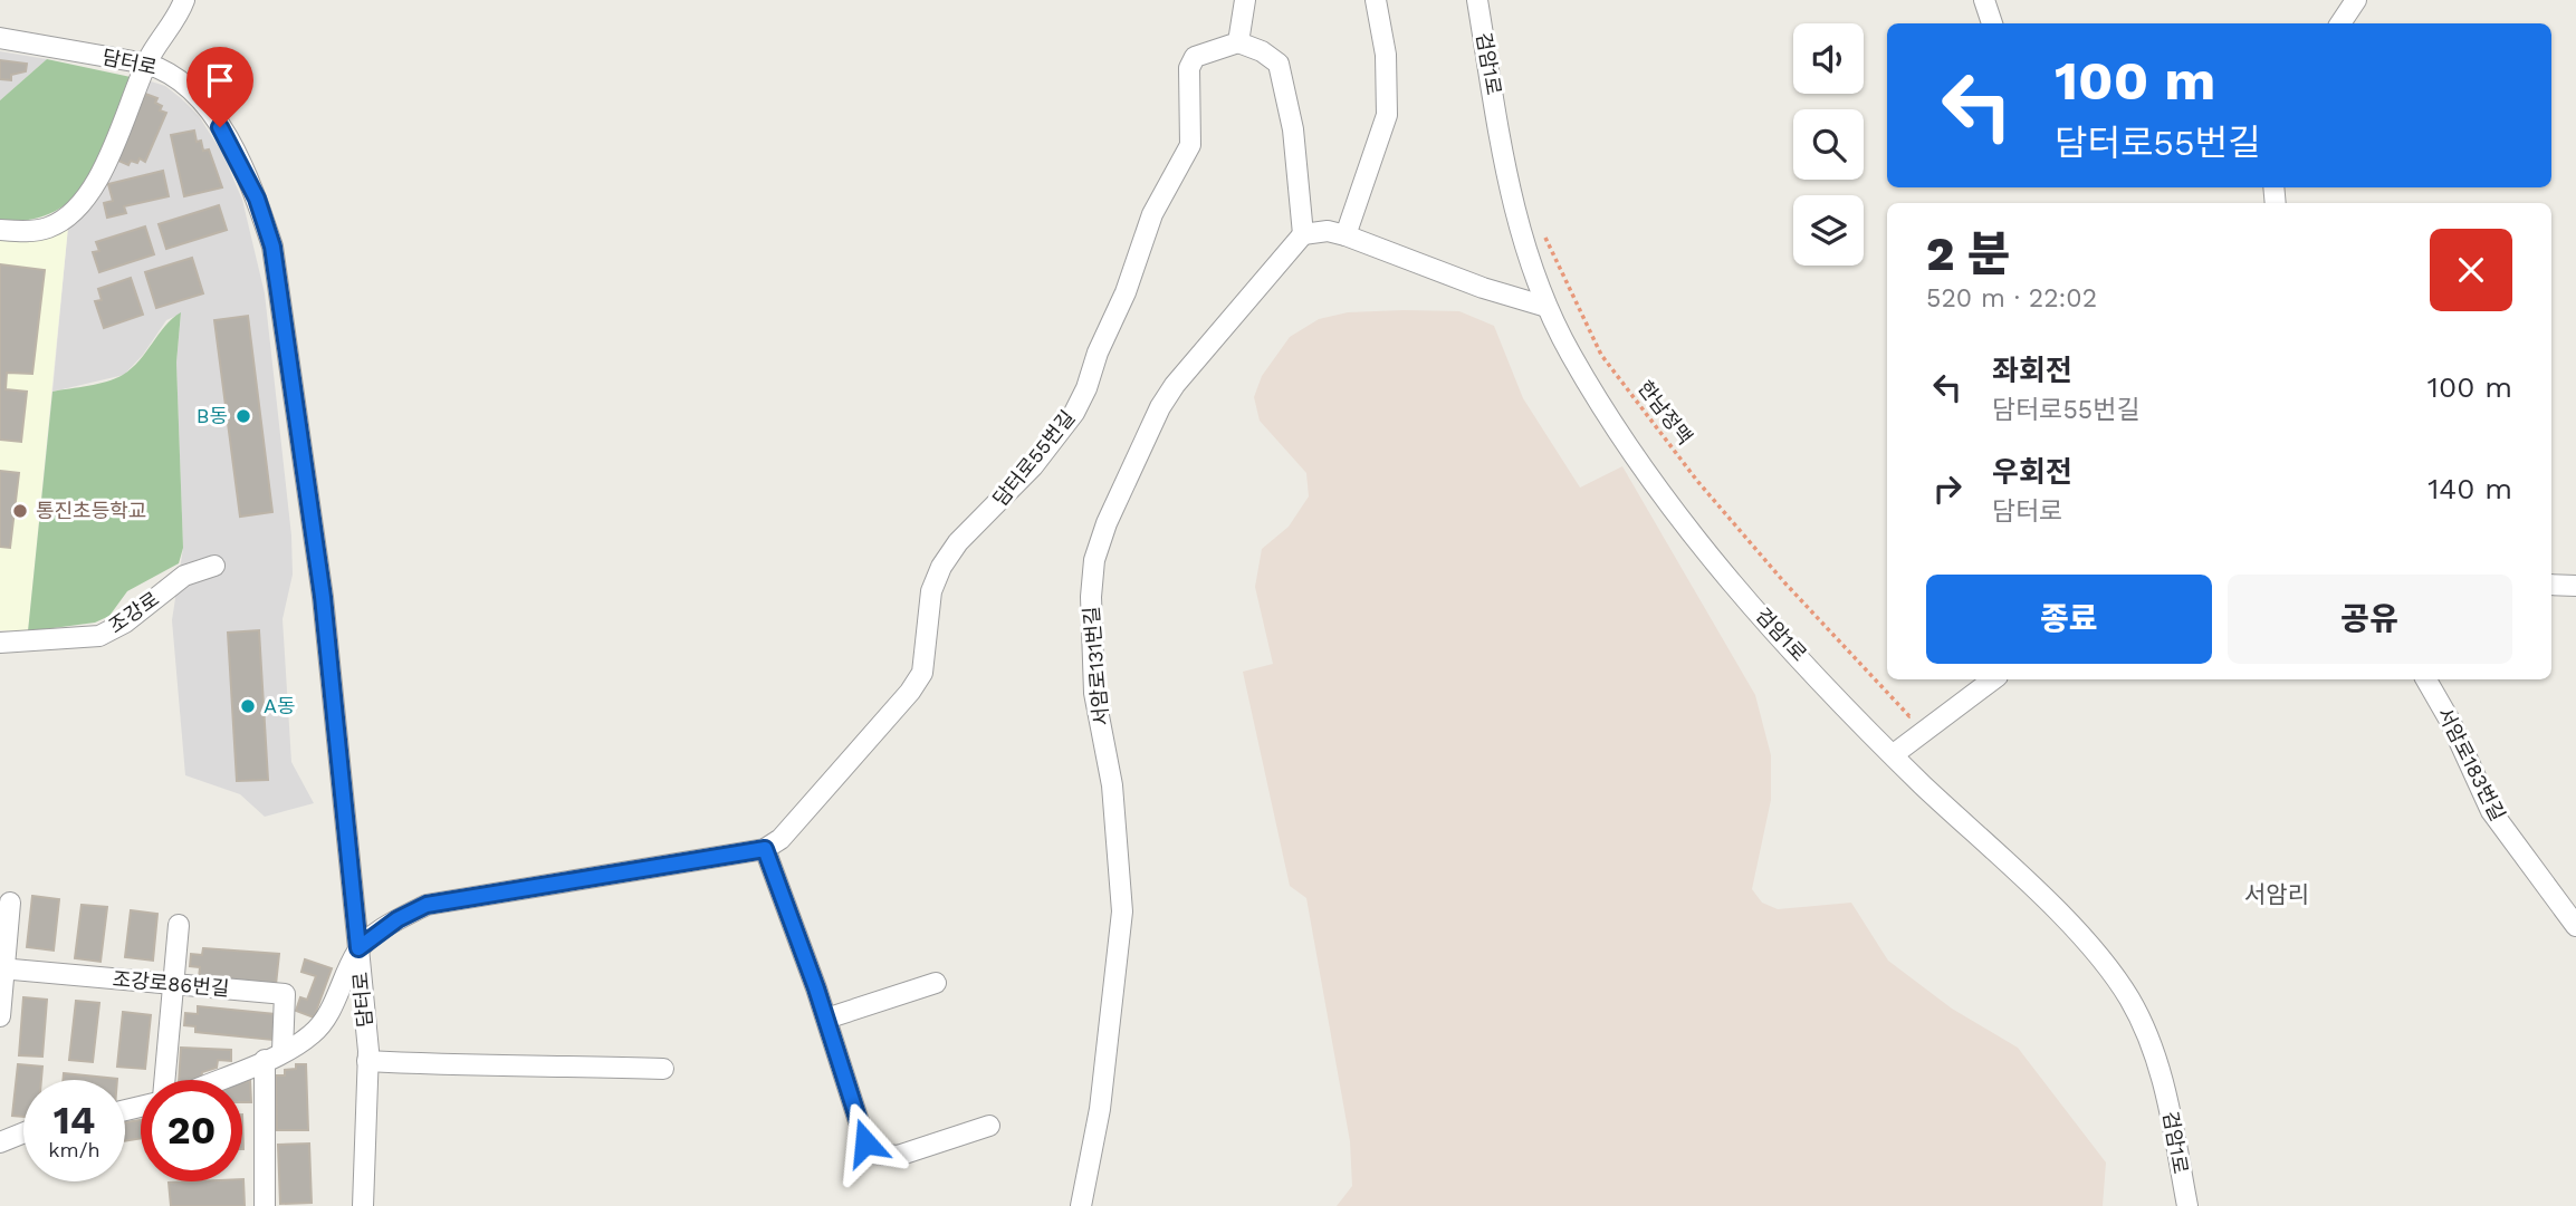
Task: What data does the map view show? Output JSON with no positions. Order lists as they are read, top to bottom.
{
  "streets": {
    "street": [
      "담터로",
      "검암1로",
      "담터로55번길",
      "조강로",
      "서암로131번길",
      "서암로183번길",
      "조강로86번길"
    ],
    "path": ["한남정맥"]
  },
  "districts": ["서암리"],
  "places": ["B동", "통진초등학교", "A동"],
  "page": {
    "turn": ["100 m", "담터로55번길"],
    "heading": ["2 분", "520 m · 22:02"],
    "list": [
      {
        "name": "좌회전",
        "note": "담터로55번길",
        "value": "100 m"
      },
      {
        "name": "우회전",
        "note": "담터로",
        "value": "140 m"
      }
    ],
    "buttons": ["종료", "공유"],
    "speed": "14 km/h",
    "limit": "20"
  }
}
